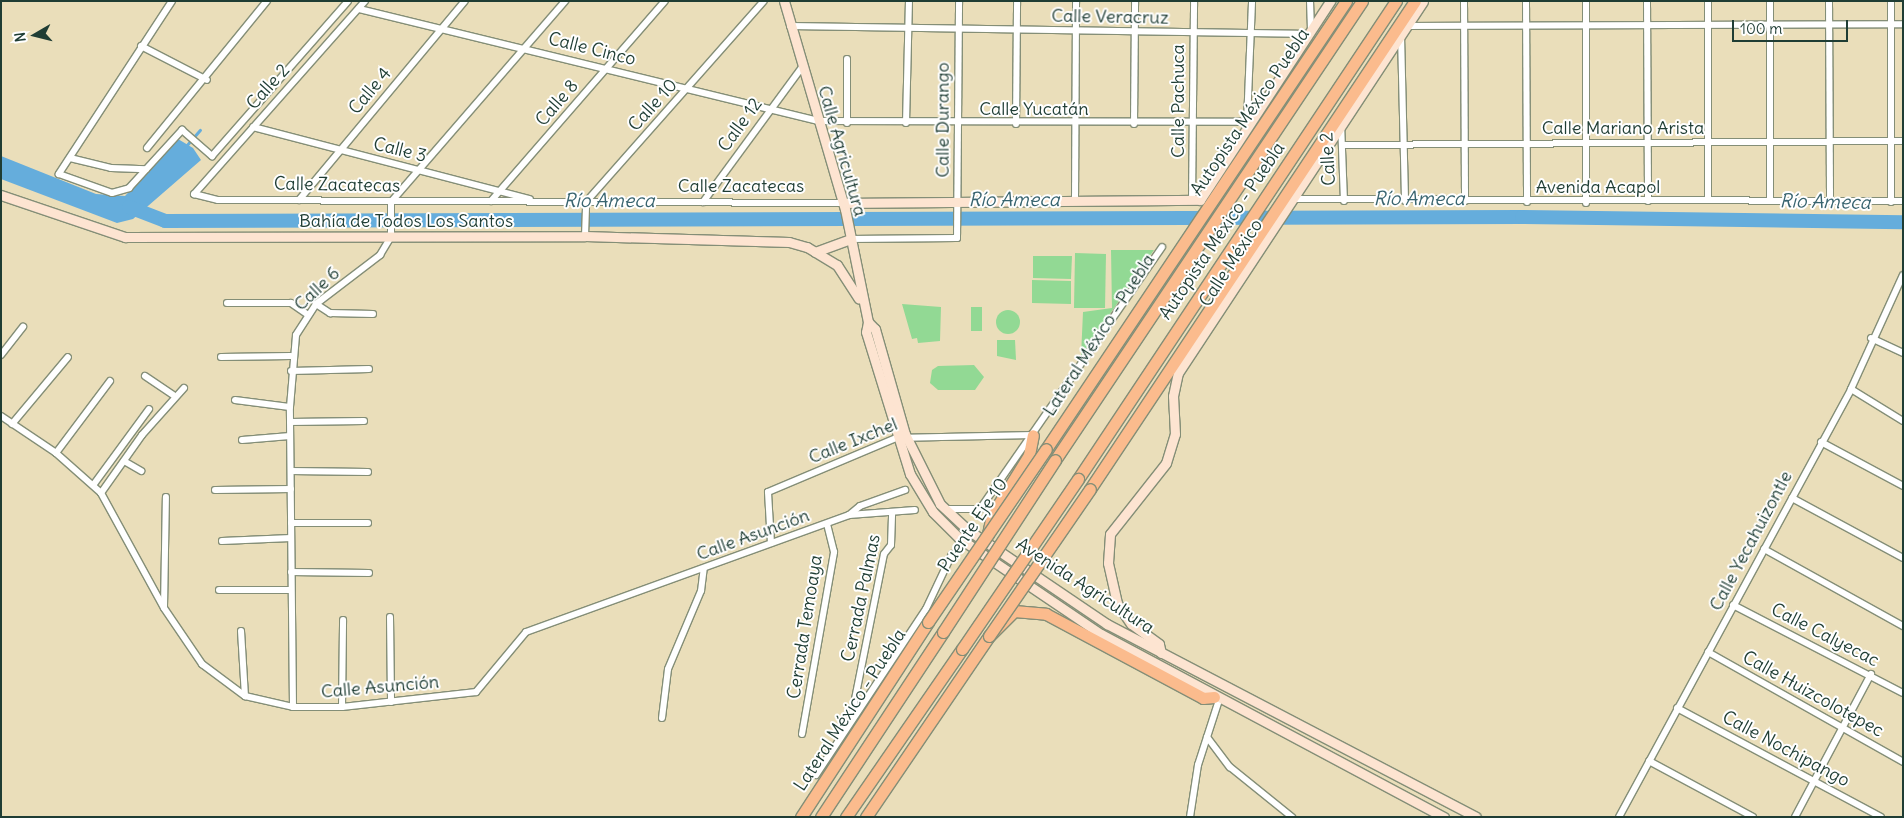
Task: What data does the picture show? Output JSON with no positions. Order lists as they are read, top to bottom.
{
  "streets": {
    "highway": [
      "Autopista México Puebla",
      "Autopista México - Puebla",
      "Lateral México - Puebla",
      "Puente Eje 10"
    ],
    "main road": [
      "Calle Agricultura",
      "Calle Zacatecas",
      "Bahía de Todos Los Santos",
      "Calle México",
      "Avenida Agricultura"
    ],
    "street": [
      "Calle Veracruz",
      "Calle Cinco",
      "Calle 2",
      "Calle 4",
      "Calle Pachuca",
      "Calle 8",
      "Calle 10",
      "Calle Yucatán",
      "Calle Durango",
      "Calle 12",
      "Calle Mariano Arista",
      "Calle 3",
      "Avenida Acapol",
      "Calle 6",
      "Calle Ixchel",
      "Calle Asunción",
      "Calle Yecahuizontle",
      "Cerrada Palmas",
      "Cerrada Temoaya",
      "Calle Calyecac",
      "Calle Huizcolotepec",
      "Calle Nochipango"
    ]
  },
  "crossings": [
    ["Calle Veracruz", "Calle Pachuca"],
    ["Calle Veracruz", "Autopista México Puebla"],
    ["Calle Veracruz", "Calle Durango"],
    ["Calle Veracruz", "Calle Agricultura"],
    ["Calle Cinco", "Calle 2"],
    ["Calle Cinco", "Calle 4"],
    ["Calle Cinco", "Calle 8"],
    ["Calle Cinco", "Calle 10"],
    ["Calle Cinco", "Calle Yucatán"],
    ["Calle Cinco", "Calle 12"],
    ["Calle Cinco", "Calle Agricultura"],
    ["Calle 2", "Calle Mariano Arista"],
    ["Calle 2", "Calle 3"],
    ["Calle 2", "Calle Zacatecas"],
    ["Calle 2", "Avenida Acapol"],
    ["Calle 4", "Calle 3"],
    ["Calle 4", "Calle Zacatecas"],
    ["Calle Pachuca", "Calle Yucatán"],
    ["Calle Pachuca", "Autopista México Puebla"],
    ["Calle Pachuca", "Calle Zacatecas"],
    ["Calle 8", "Calle 3"],
    ["Calle 8", "Calle Zacatecas"],
    ["Calle 10", "Calle Zacatecas"],
    ["Calle Yucatán", "Autopista México Puebla"],
    ["Calle Yucatán", "Calle Durango"],
    ["Calle Yucatán", "Calle Agricultura"],
    ["Autopista México Puebla", "Calle Zacatecas"],
    ["Autopista México Puebla", "Lateral México - Puebla"],
    ["Calle Durango", "Calle Agricultura"],
    ["Calle Durango", "Calle Zacatecas"],
    ["Calle 12", "Calle Agricultura"],
    ["Calle 12", "Calle Zacatecas"],
    ["Calle 3", "Calle Zacatecas"],
    ["Calle Agricultura", "Calle Zacatecas"],
    ["Calle Agricultura", "Bahía de Todos Los Santos"],
    ["Calle Agricultura", "Avenida Agricultura"],
    ["Bahía de Todos Los Santos", "Calle 6"],
    ["Bahía de Todos Los Santos", "Avenida Agricultura"],
    ["Autopista México - Puebla", "Puente Eje 10"],
    ["Calle México", "Avenida Agricultura"],
    ["Calle 6", "Calle Asunción"],
    ["Lateral México - Puebla", "Puente Eje 10"],
    ["Calle Ixchel", "Calle Asunción"],
    ["Calle Ixchel", "Avenida Agricultura"],
    ["Calle Asunción", "Cerrada Palmas"],
    ["Calle Asunción", "Cerrada Temoaya"],
    ["Calle Yecahuizontle", "Calle Calyecac"],
    ["Calle Yecahuizontle", "Calle Huizcolotepec"],
    ["Calle Yecahuizontle", "Calle Nochipango"]
  ],
  "water": ["Río Ameca"],
  "scale_bar": "100 m",
  "north": "left"
}
